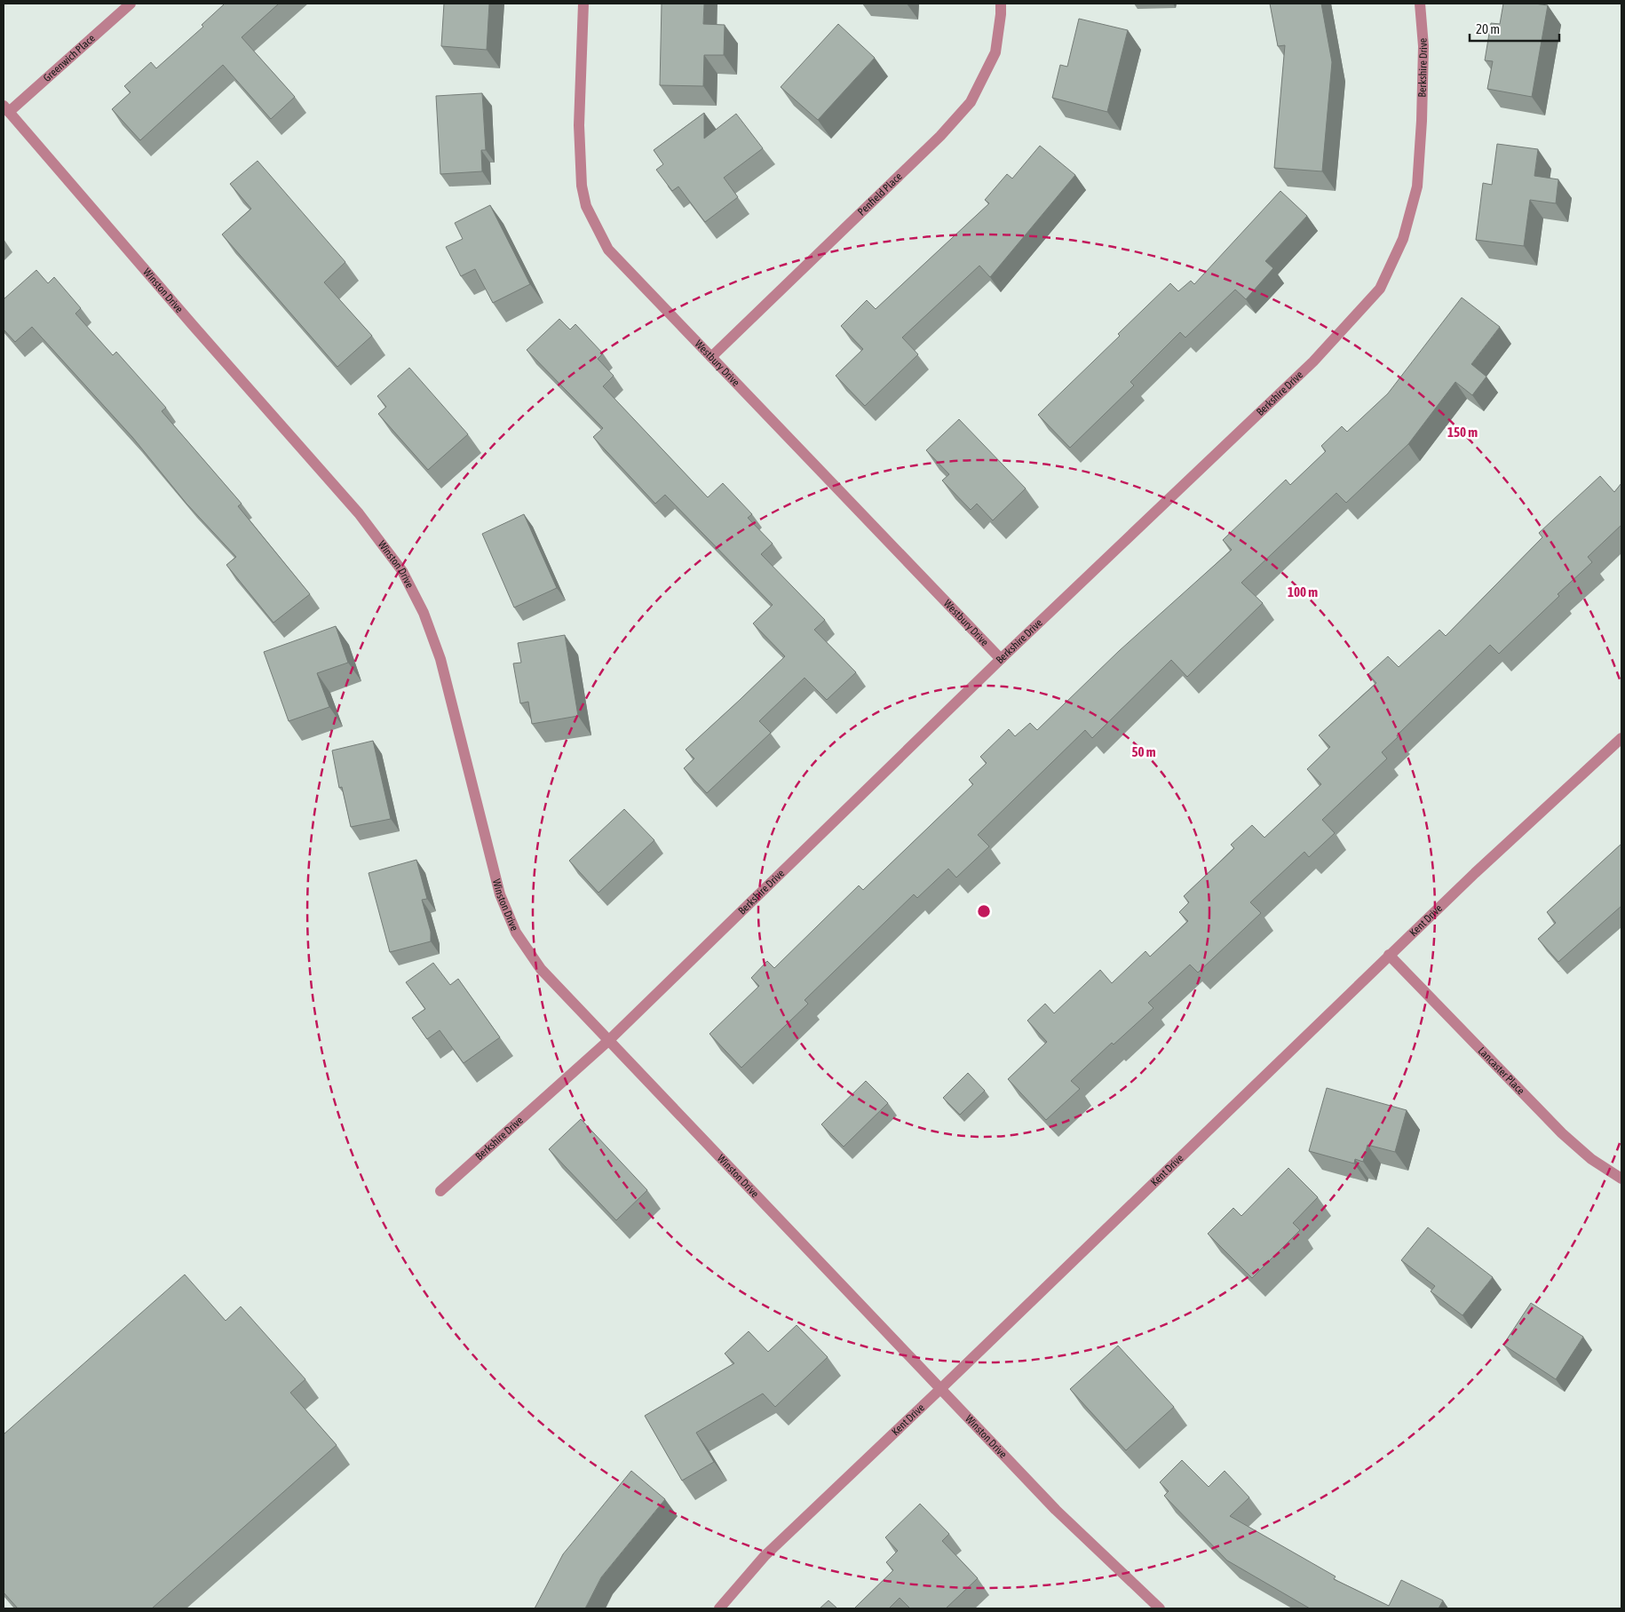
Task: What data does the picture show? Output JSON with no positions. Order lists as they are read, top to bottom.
{
  "streets": {
    "street": [
      "Greenwich Place",
      "Berkshire Drive",
      "Penfield Place",
      "Winston Drive",
      "Westbury Drive",
      "Kent Drive",
      "Lancaster Place"
    ]
  },
  "crossings": [
    ["Greenwich Place", "Winston Drive"],
    ["Berkshire Drive", "Winston Drive"],
    ["Berkshire Drive", "Westbury Drive"],
    ["Penfield Place", "Westbury Drive"],
    ["Winston Drive", "Kent Drive"],
    ["Kent Drive", "Lancaster Place"]
  ],
  "scale_bar": "20 m",
  "rings": ["150 m", "100 m", "50 m"]
}
